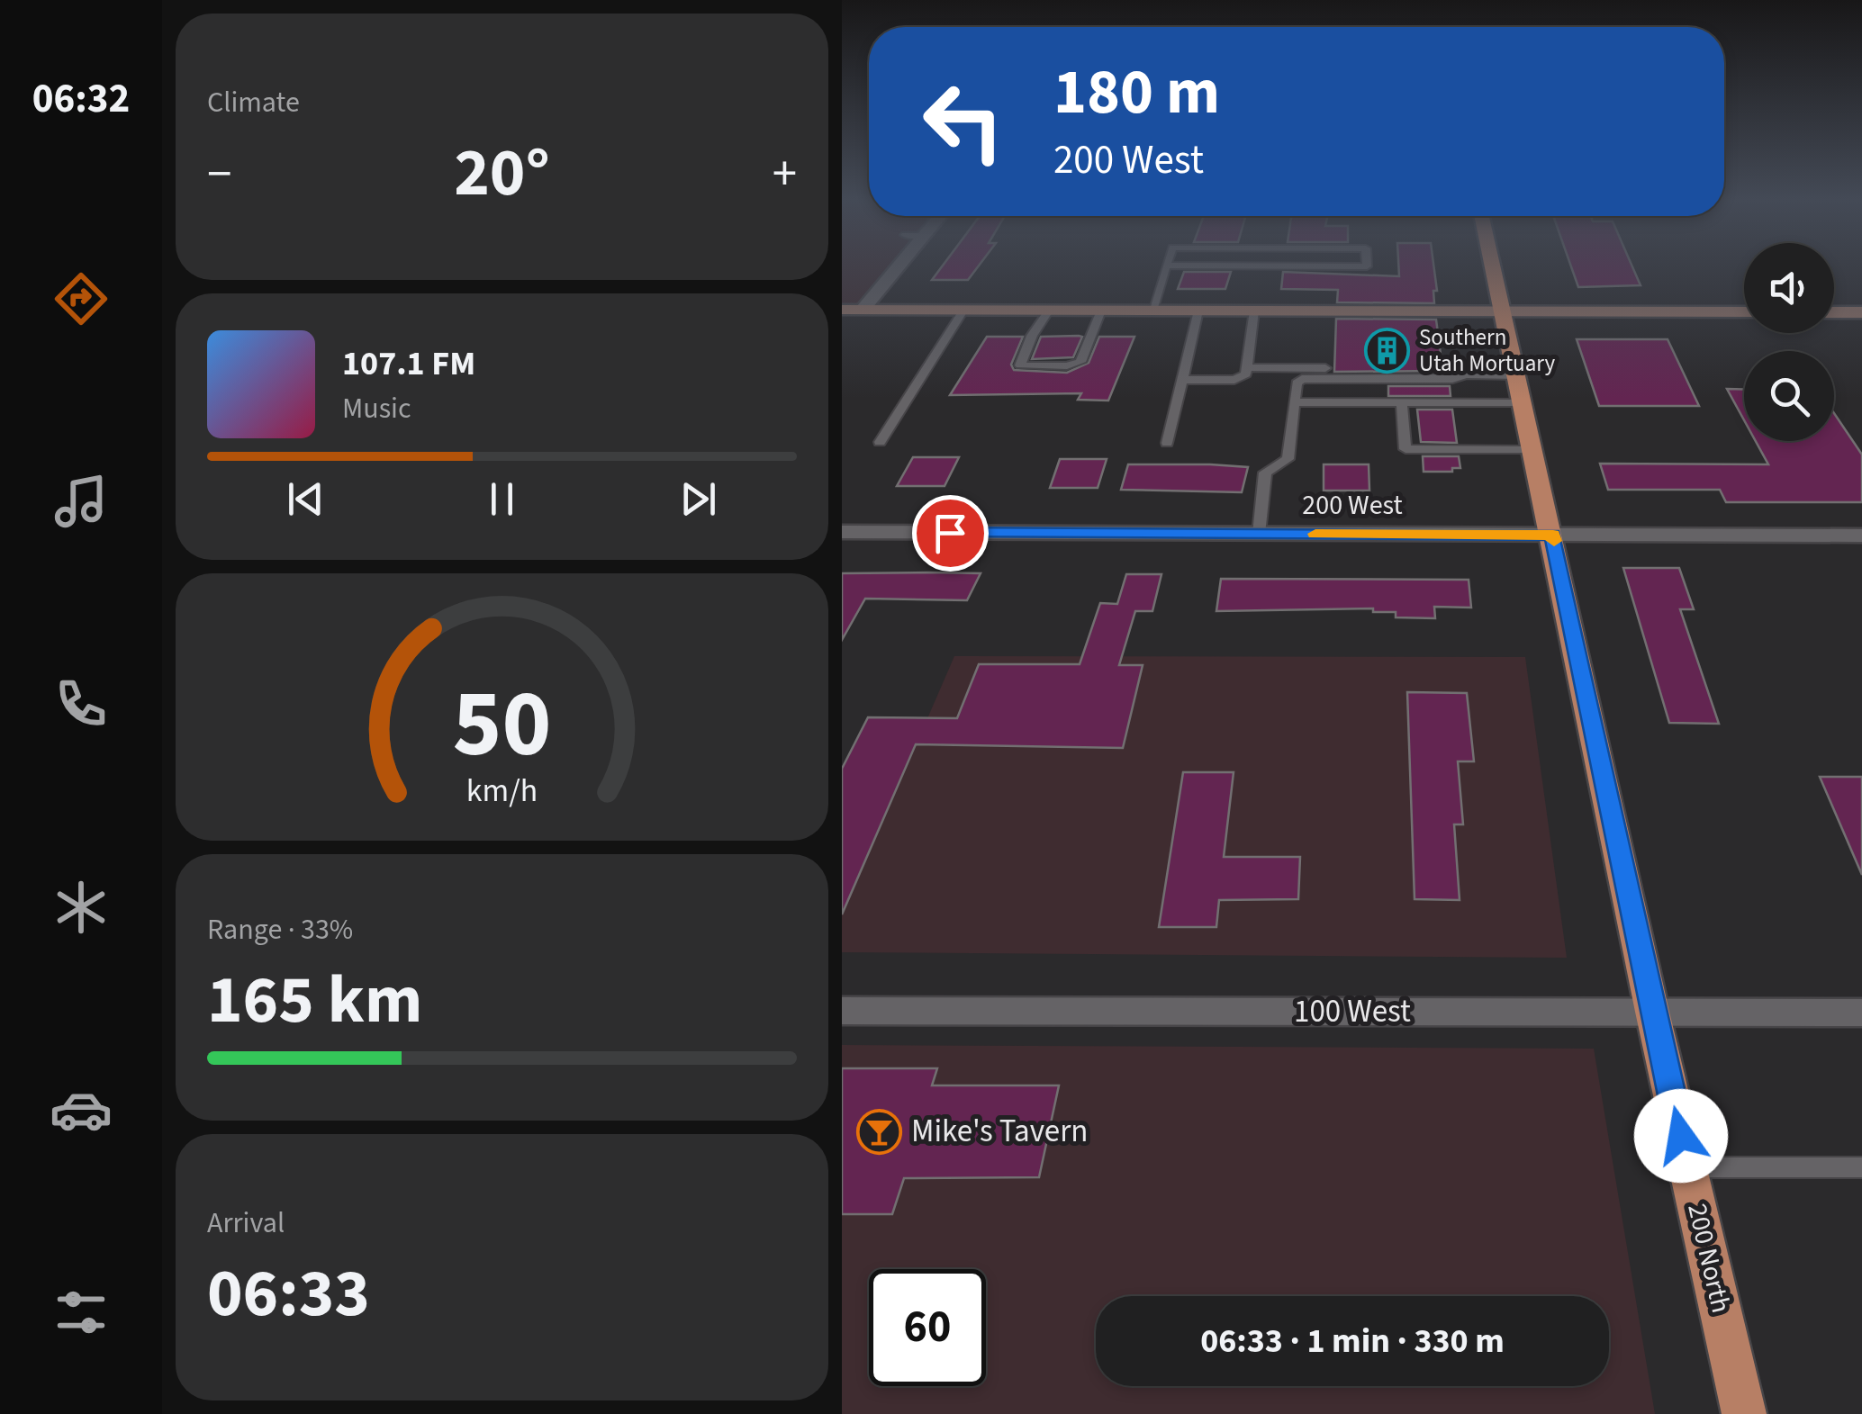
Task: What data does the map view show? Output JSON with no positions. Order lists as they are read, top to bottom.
{
  "streets": {
    "main road": ["200 North"],
    "street": ["200 West", "100 West"]
  },
  "crossings": [
    ["200 West", "200 North"],
    ["100 West", "200 North"]
  ],
  "places": {
    "building": ["Southern Utah Mortuary"],
    "bar": ["Mike's Tavern"]
  },
  "page": {
    "tabs": "06:32",
    "tile": [
      "Climate",
      ["Range · 33%", "165 km"],
      ["Arrival", "06:33"]
    ],
    "turn": ["180 m", "200 West"],
    "heat": ["−", "20°", "+"],
    "song": ["107.1 FM", "Music"],
    "limit": "60",
    "trip": "06:33 · 1 min · 330 m",
    "gauge": ["50", "km/h"]
  }
}
